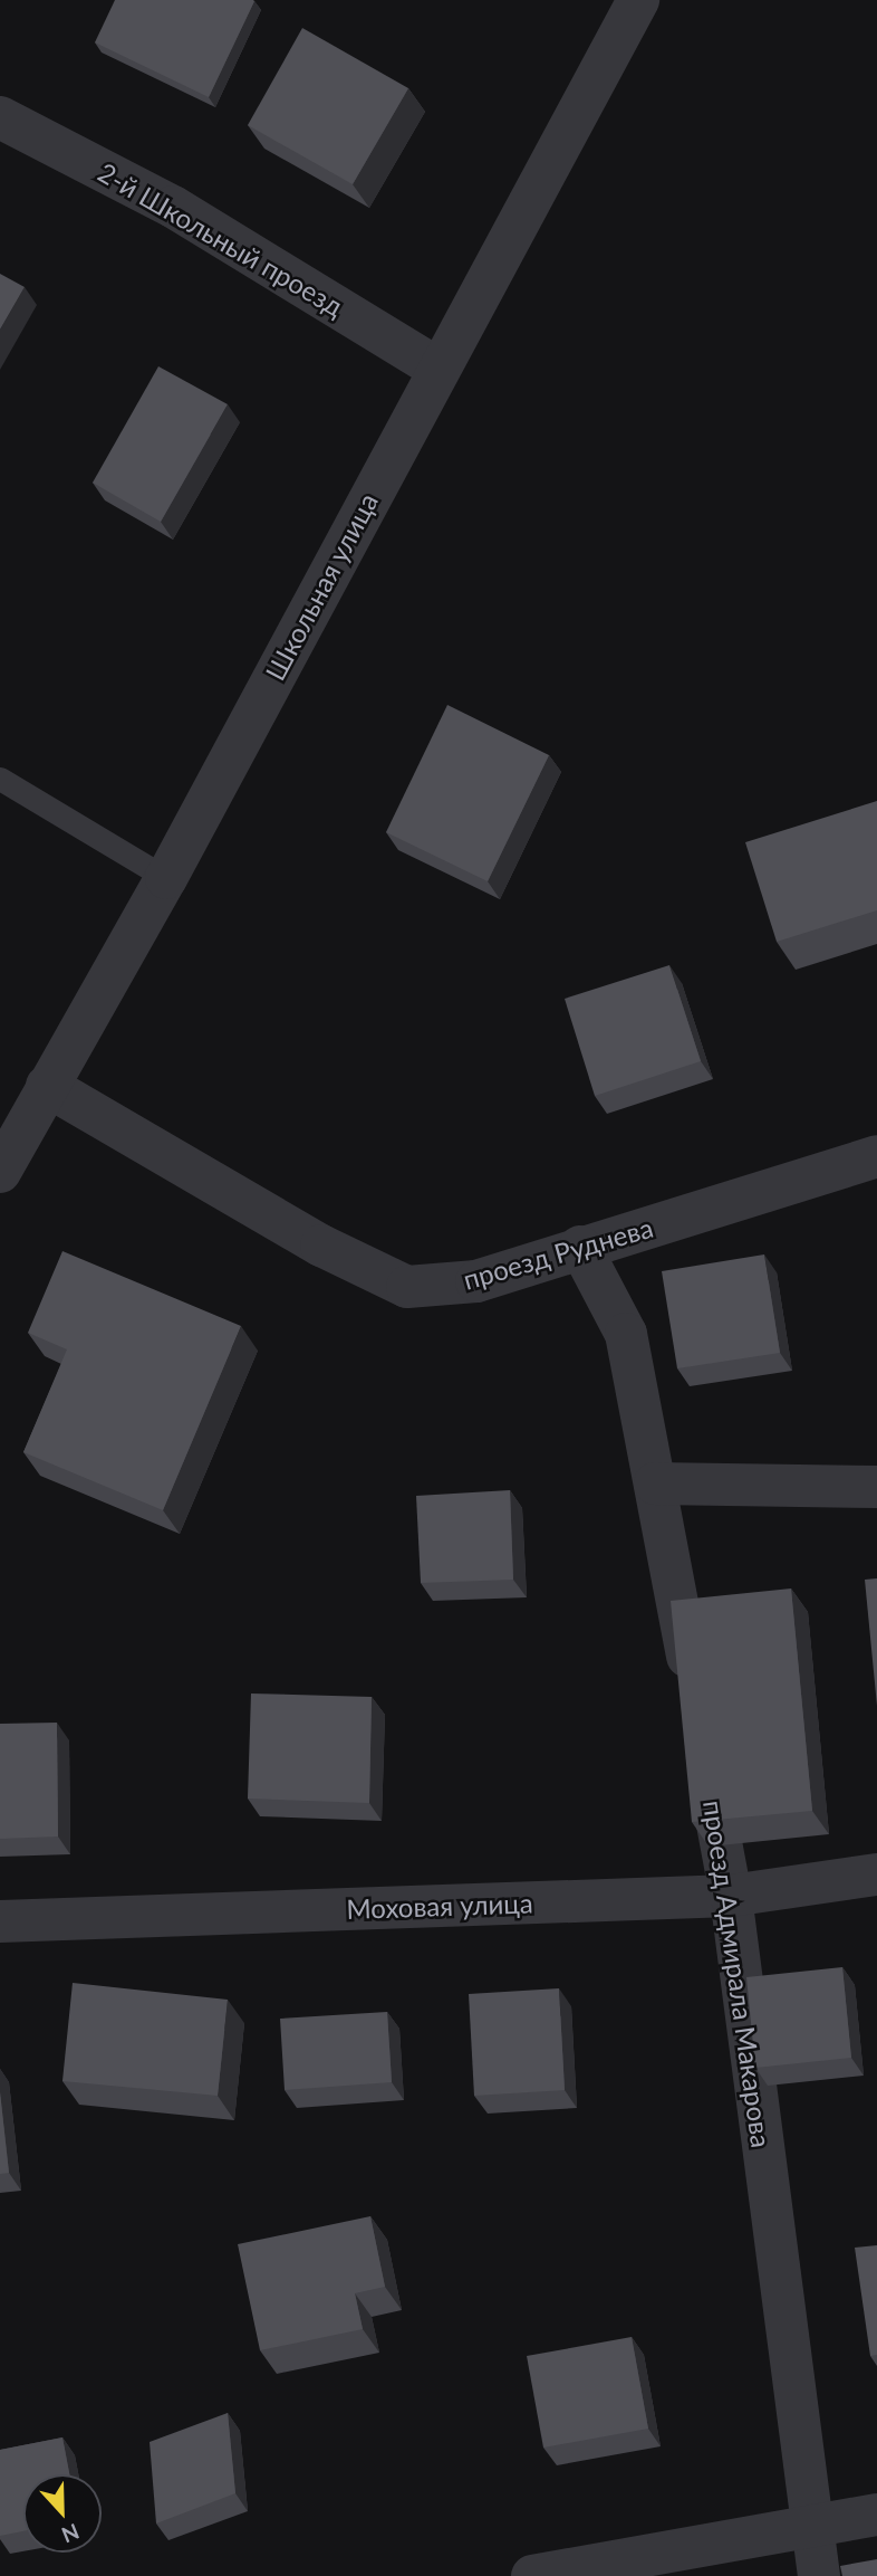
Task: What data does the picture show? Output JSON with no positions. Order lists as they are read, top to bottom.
{
  "streets": {
    "street": [
      "2-й Школьный проезд",
      "Школьная улица",
      "проезд Руднева",
      "Моховая улица",
      "проезд Адмирала Макарова"
    ]
  },
  "crossings": [
    ["2-й Школьный проезд", "Школьная улица"],
    ["Школьная улица", "проезд Руднева"],
    ["Моховая улица", "проезд Адмирала Макарова"]
  ],
  "north": "bottom"
}
